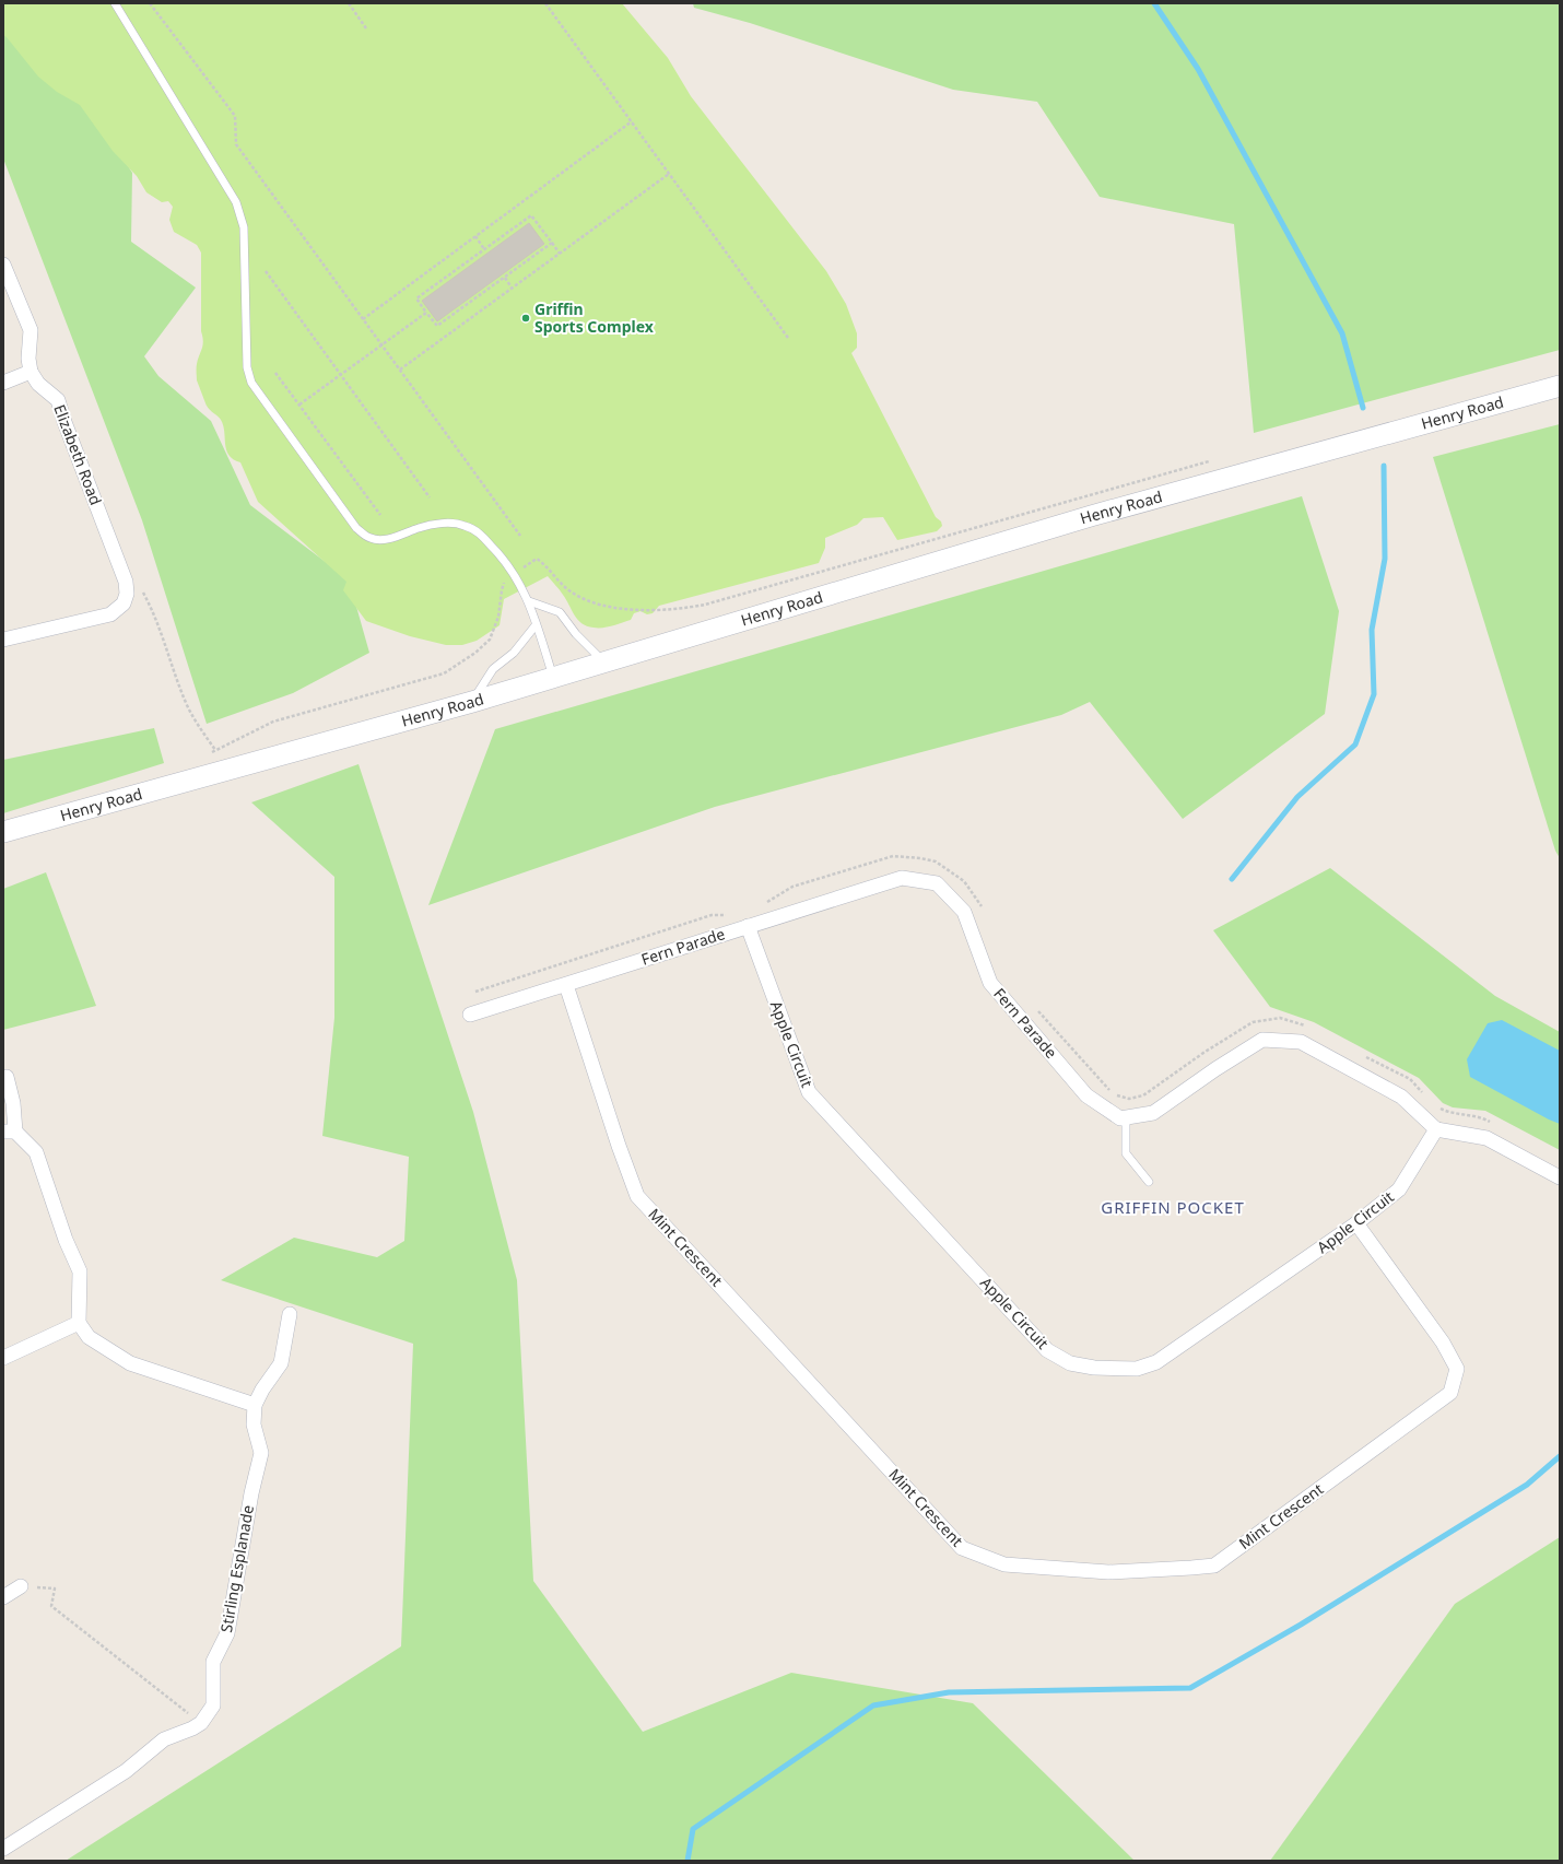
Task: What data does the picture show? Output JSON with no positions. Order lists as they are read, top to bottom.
{
  "streets": {
    "main road": ["Henry Road"],
    "street": [
      "Elizabeth Road",
      "Fern Parade",
      "Apple Circuit",
      "Mint Crescent",
      "Stirling Esplanade"
    ]
  },
  "crossings": [
    ["Fern Parade", "Apple Circuit"],
    ["Fern Parade", "Mint Crescent"],
    ["Apple Circuit", "Mint Crescent"]
  ],
  "districts": ["GRIFFIN POCKET"],
  "places": ["Griffin Sports Complex"]
}
